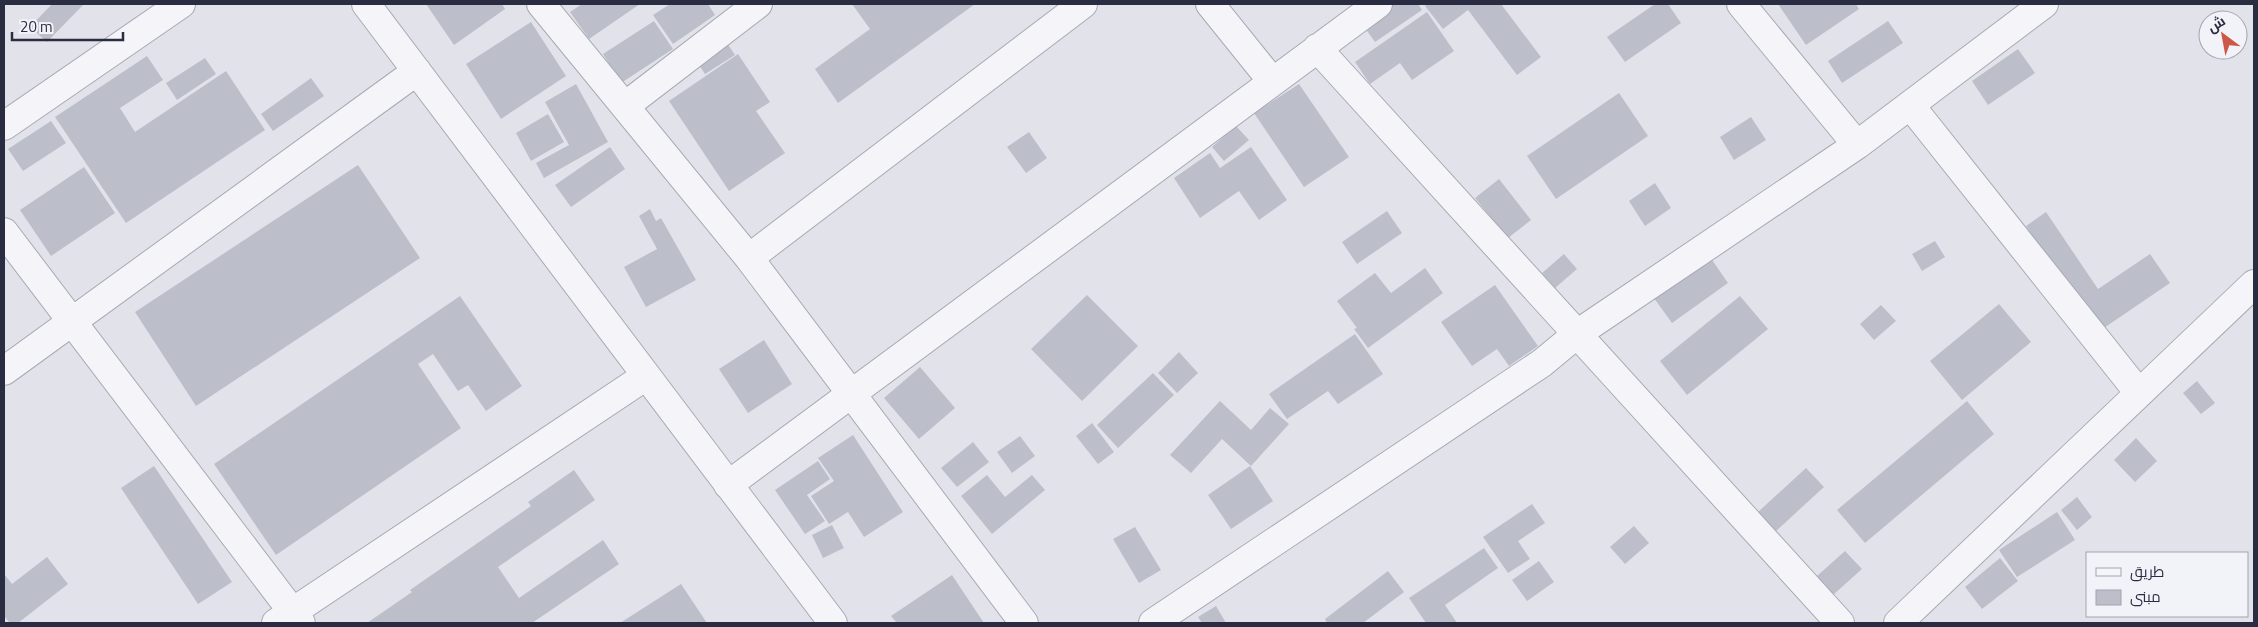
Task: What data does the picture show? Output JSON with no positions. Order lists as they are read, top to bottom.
{
  "legend": ["طريق", "مبنى"],
  "scale_bar": "20 m",
  "north": "top left"
}
